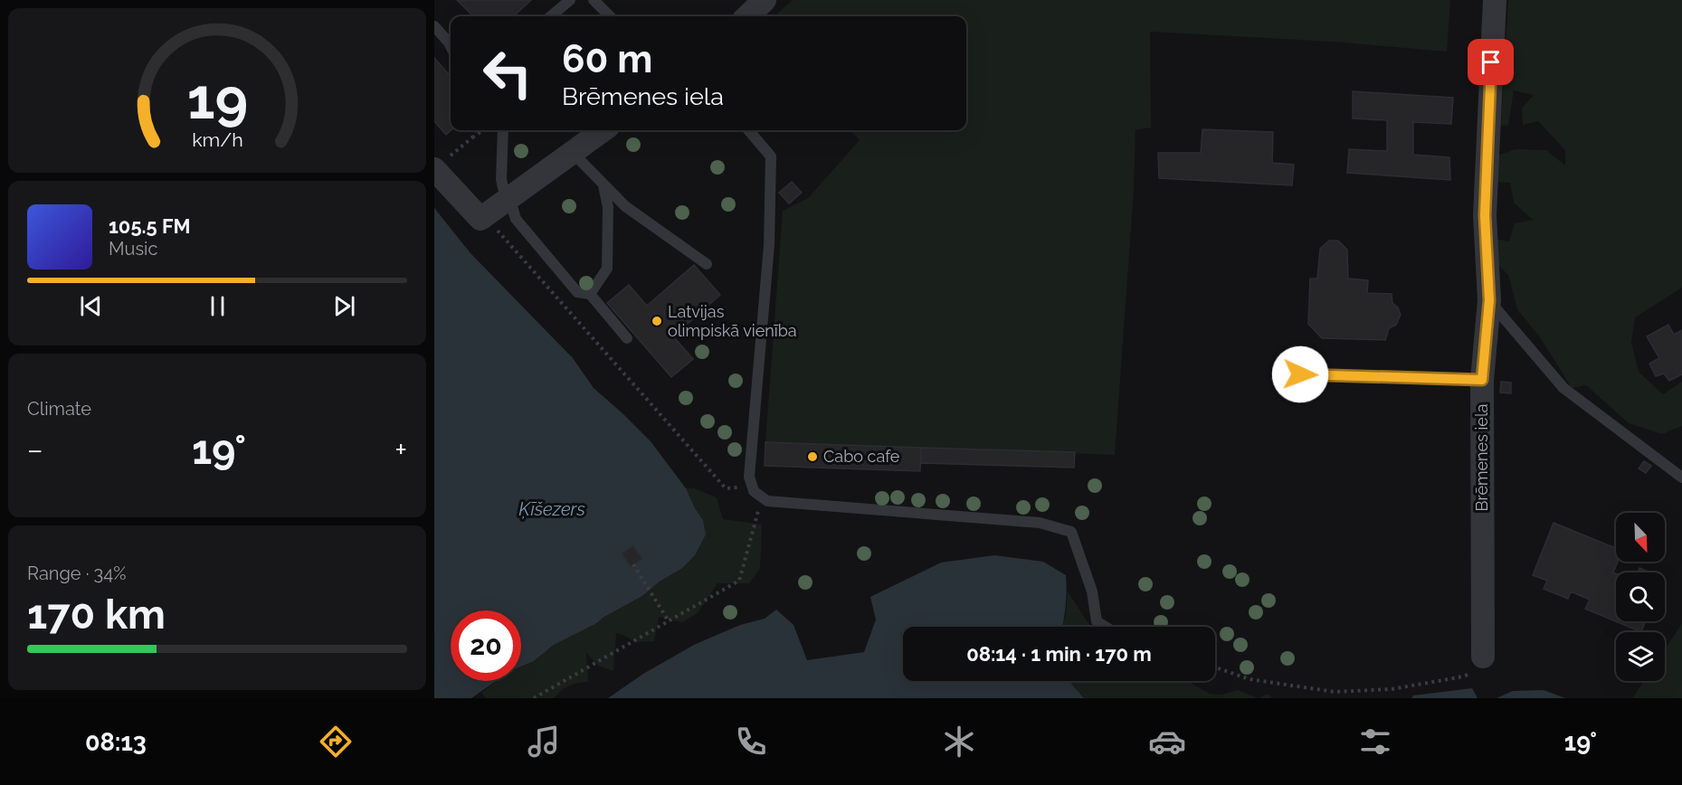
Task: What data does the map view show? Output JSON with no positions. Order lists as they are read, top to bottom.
{
  "streets": {
    "street": ["Brēmenes iela"]
  },
  "water": ["Ķīšezers"],
  "places": ["Latvijas olimpiskā vienība", "Cabo cafe"],
  "north": "bottom right",
  "page": {
    "turn": ["60 m", "Brēmenes iela"],
    "song": ["105.5 FM", "Music"],
    "tile": [
      "Climate",
      ["Range · 34%", "170 km"]
    ],
    "heat": ["−", "19°", "+"],
    "limit": "20",
    "trip": "08:14 · 1 min · 170 m",
    "tabs": ["08:13", "19°"],
    "gauge": ["19", "km/h"]
  }
}
